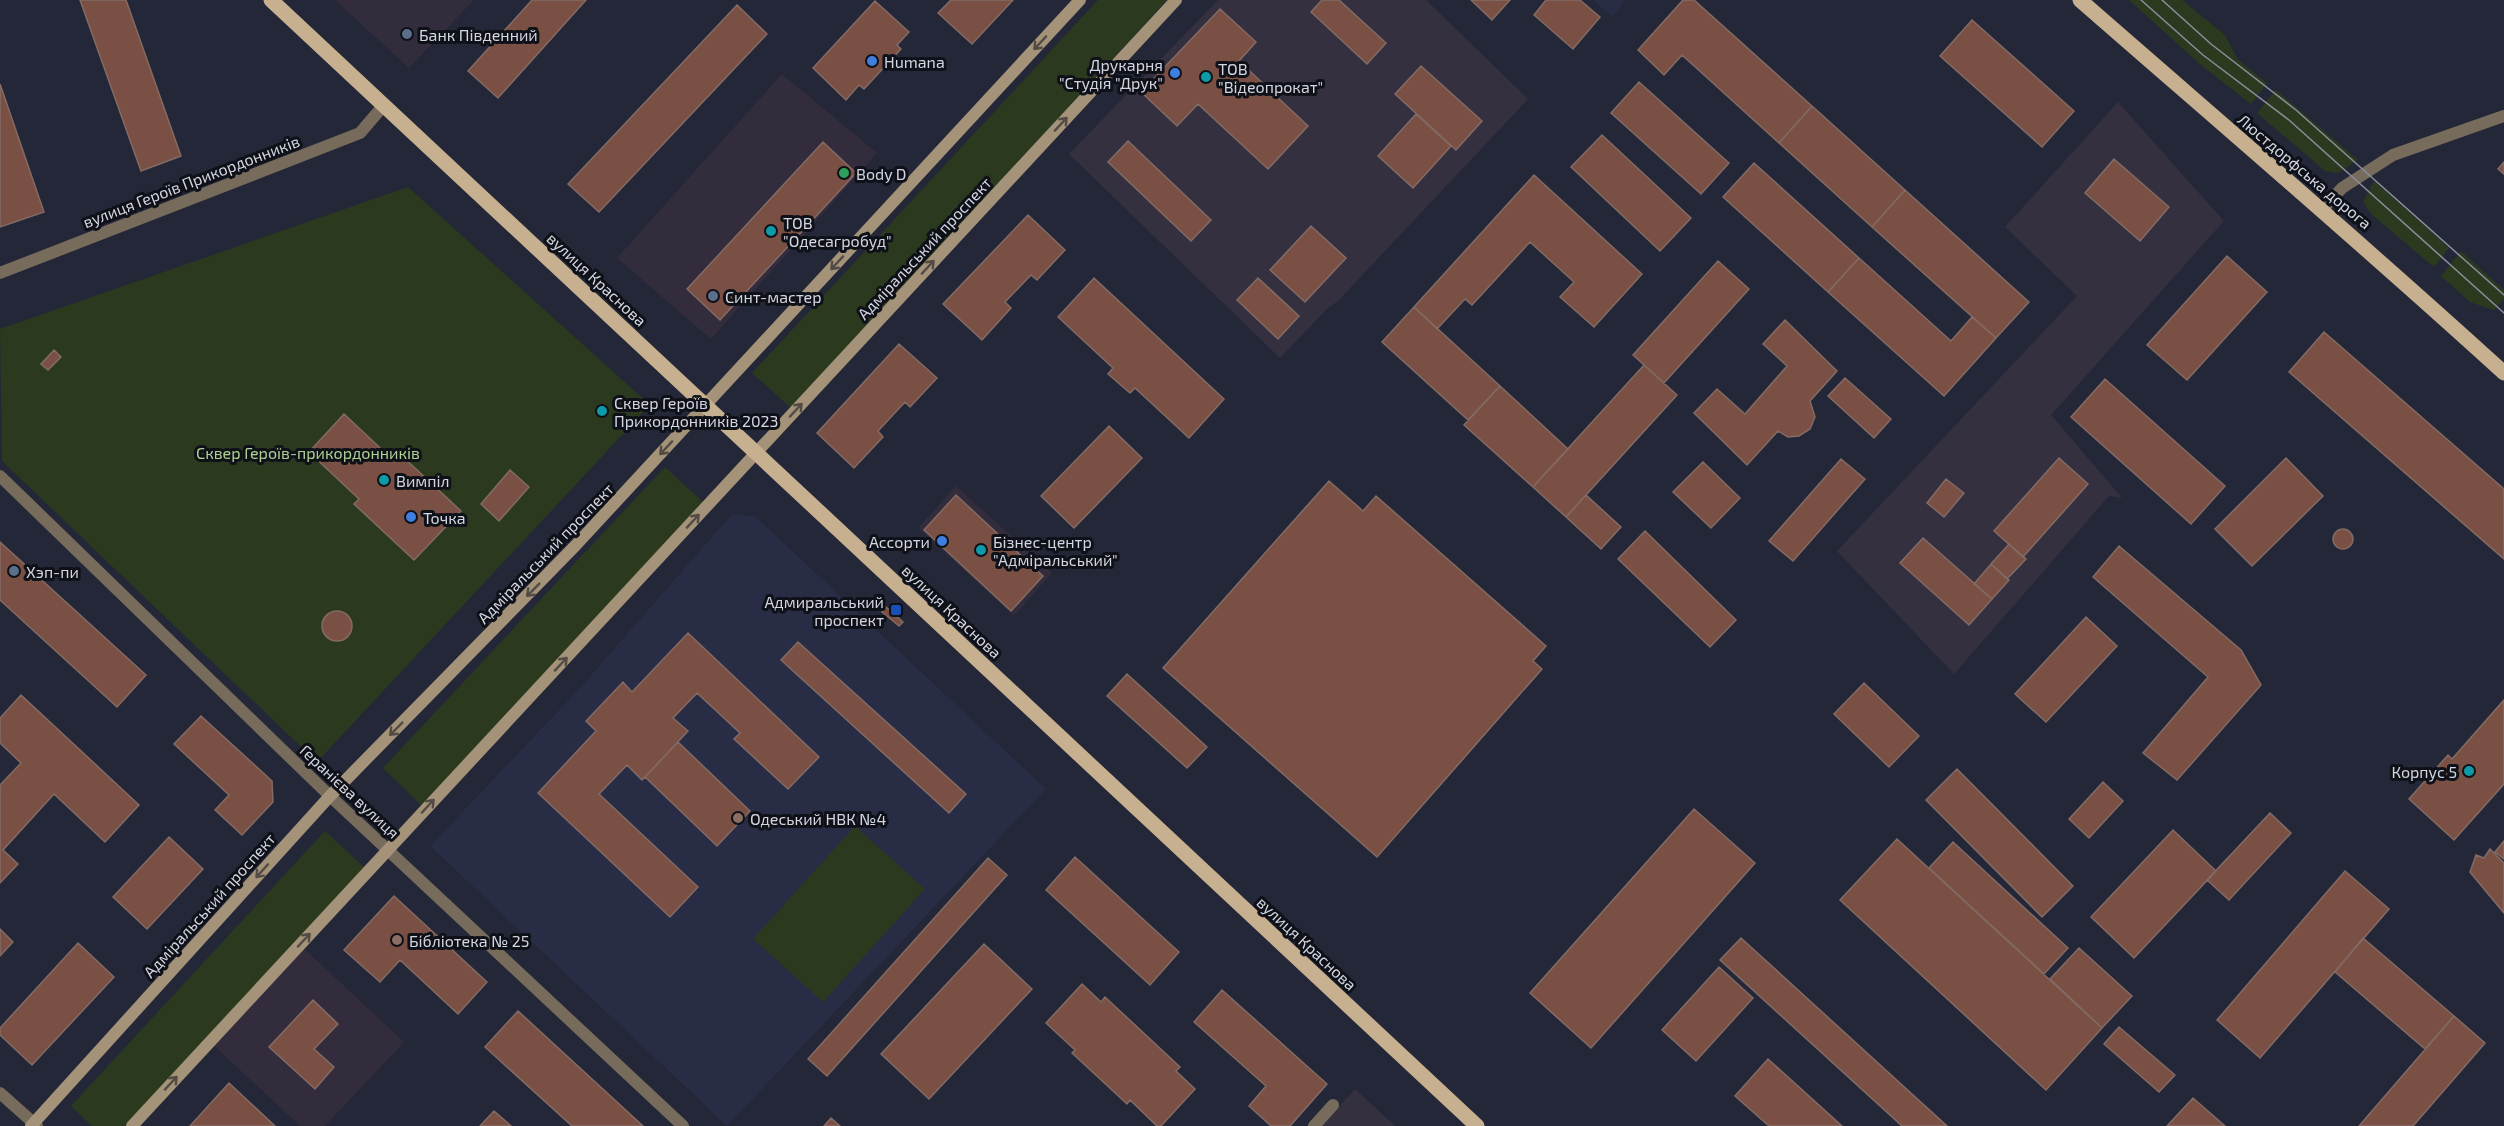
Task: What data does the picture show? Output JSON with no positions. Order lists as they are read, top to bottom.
{
  "streets": {
    "main road": ["Люстдорфська дорога", "Адміральський проспект", "вулиця Краснова"],
    "street": ["вулиця Героїв Прикордонників", "Геранієва вулиця"]
  },
  "crossings": [
    ["вулиця Героїв Прикордонників", "вулиця Краснова"],
    ["Адміральський проспект", "вулиця Краснова"],
    ["Адміральський проспект", "Геранієва вулиця"]
  ],
  "parks": ["Сквер Героїв-прикордонників"],
  "places": {
    "other": [
      "Банк Південний",
      "Humana",
      "Друкарня \"Студія \"Друк\"",
      "ТОВ \"Відеопрокат\"",
      "Body D",
      "ТОВ \"Одесагробуд\"",
      "Синт-мастер",
      "Сквер Героїв Прикордонників 2023",
      "Вимпіл",
      "Точка",
      "Ассорти",
      "Бізнес-центр \"Адміральський\"",
      "Хэп-пи",
      "Корпус 5",
      "Одеський НВК №4",
      "Бібліотека № 25"
    ],
    "transit": ["Адмиральський проспект"]
  }
}
